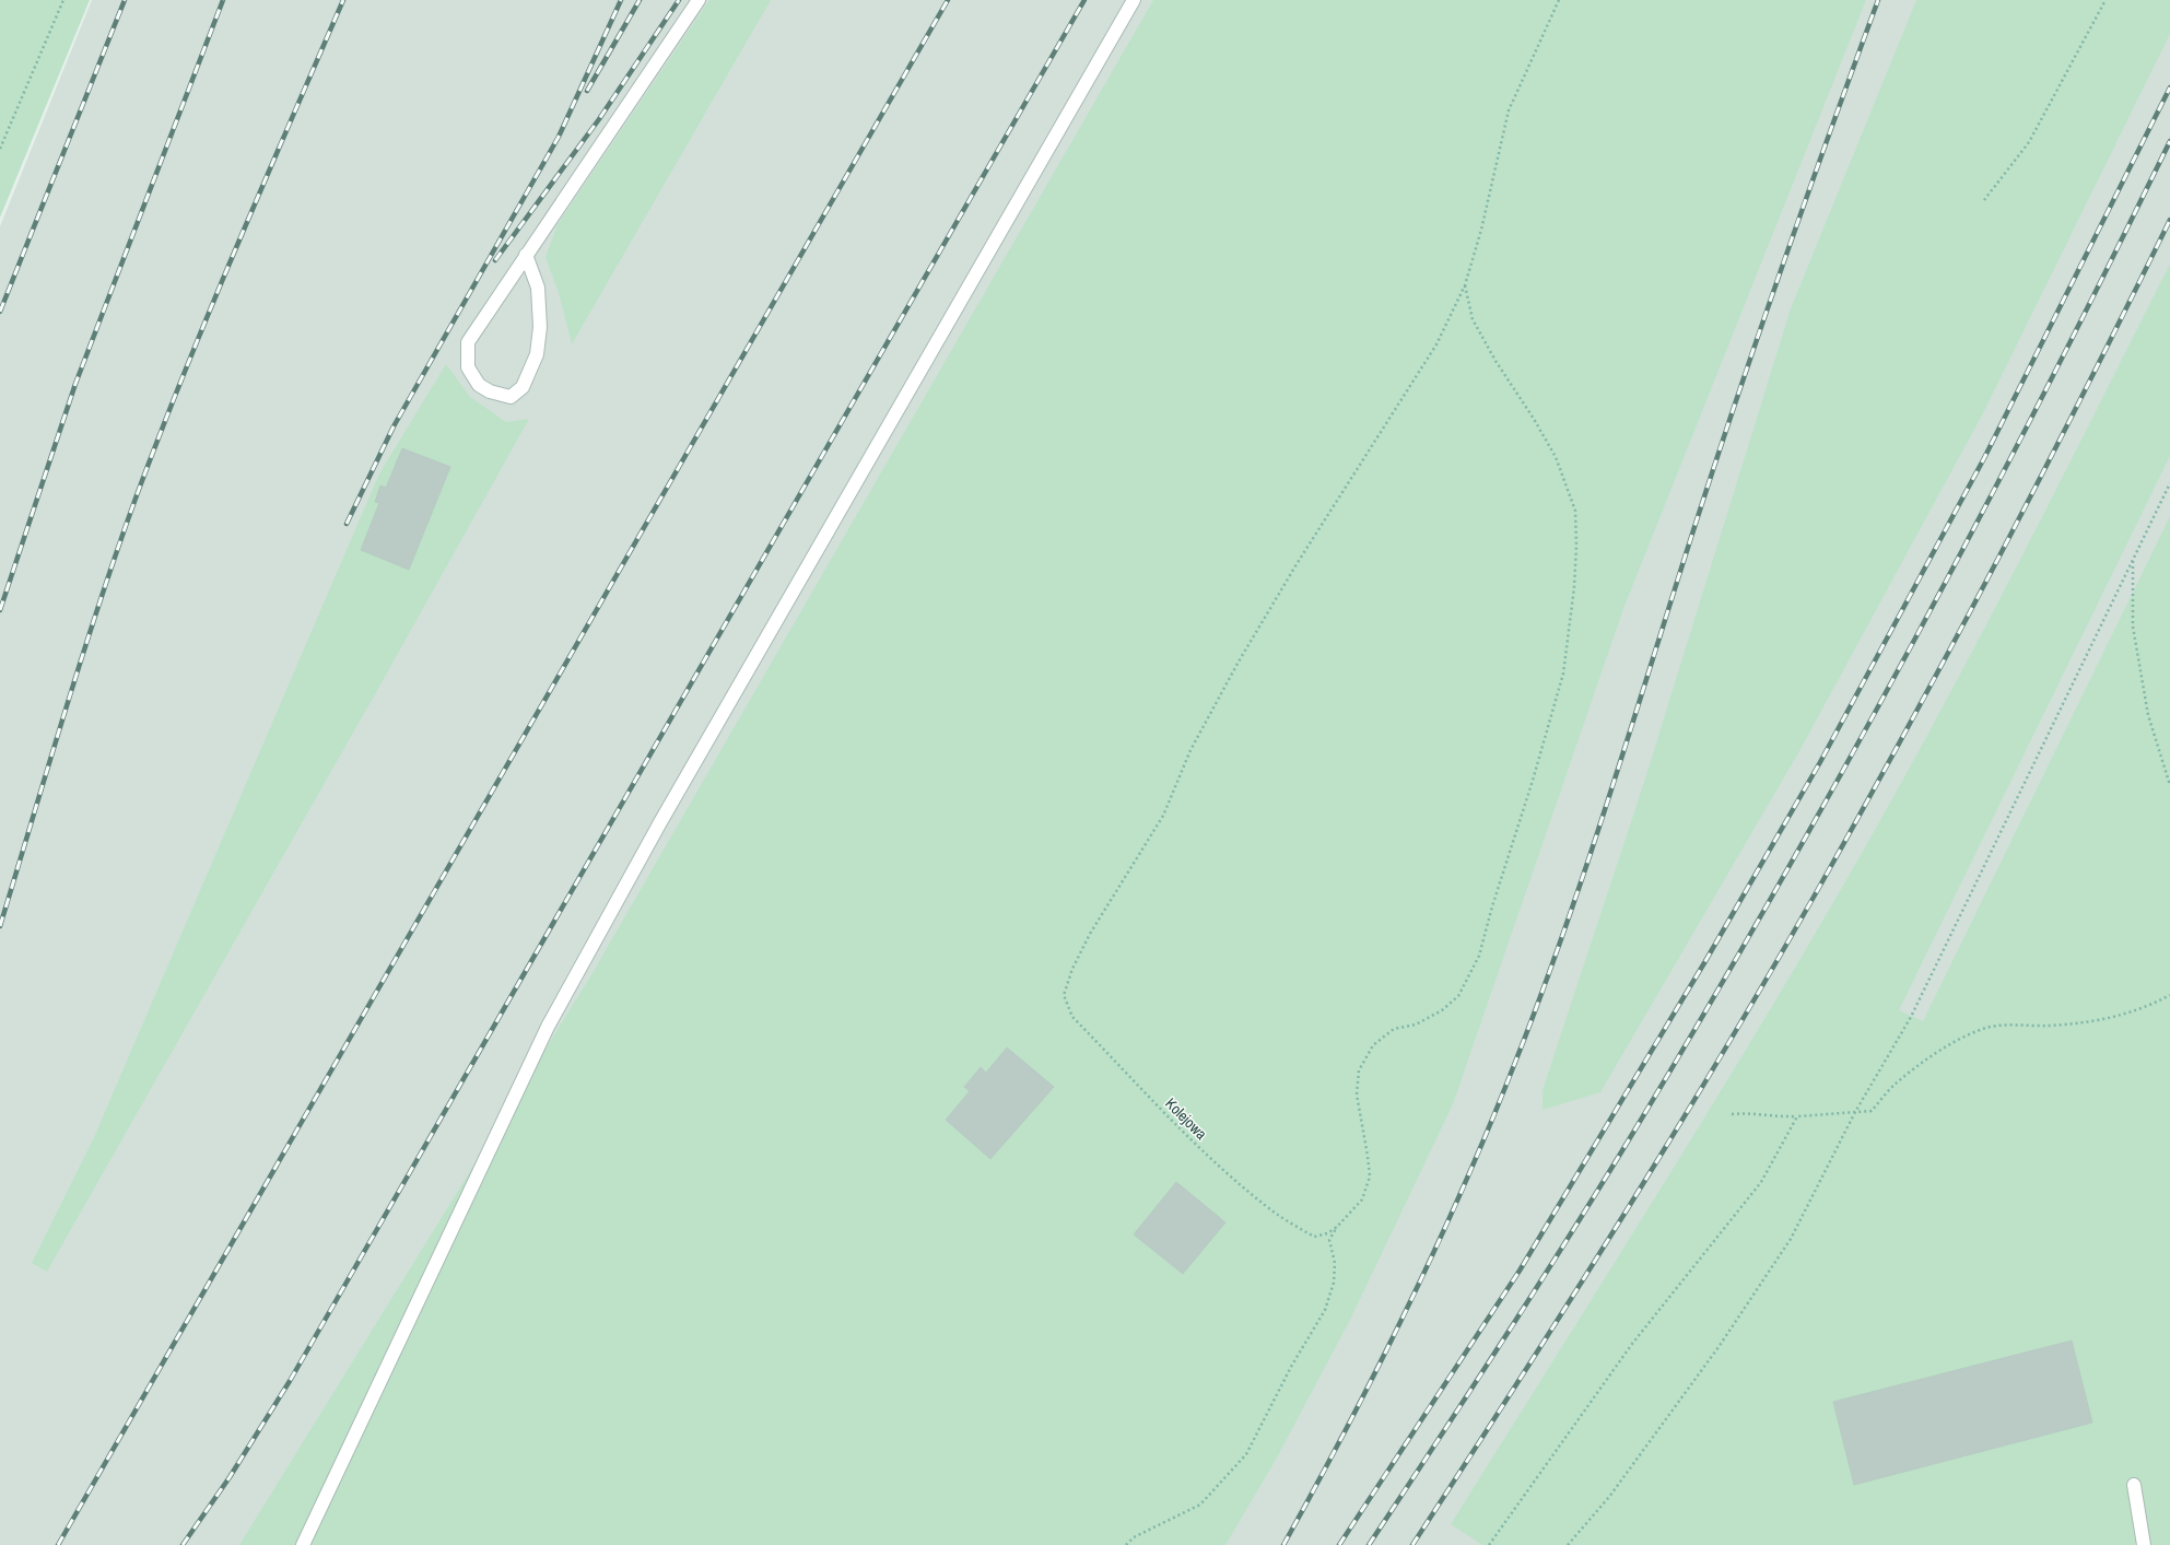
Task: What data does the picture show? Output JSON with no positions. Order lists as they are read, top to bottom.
{
  "streets": {
    "path": ["Kolejowa"]
  }
}
